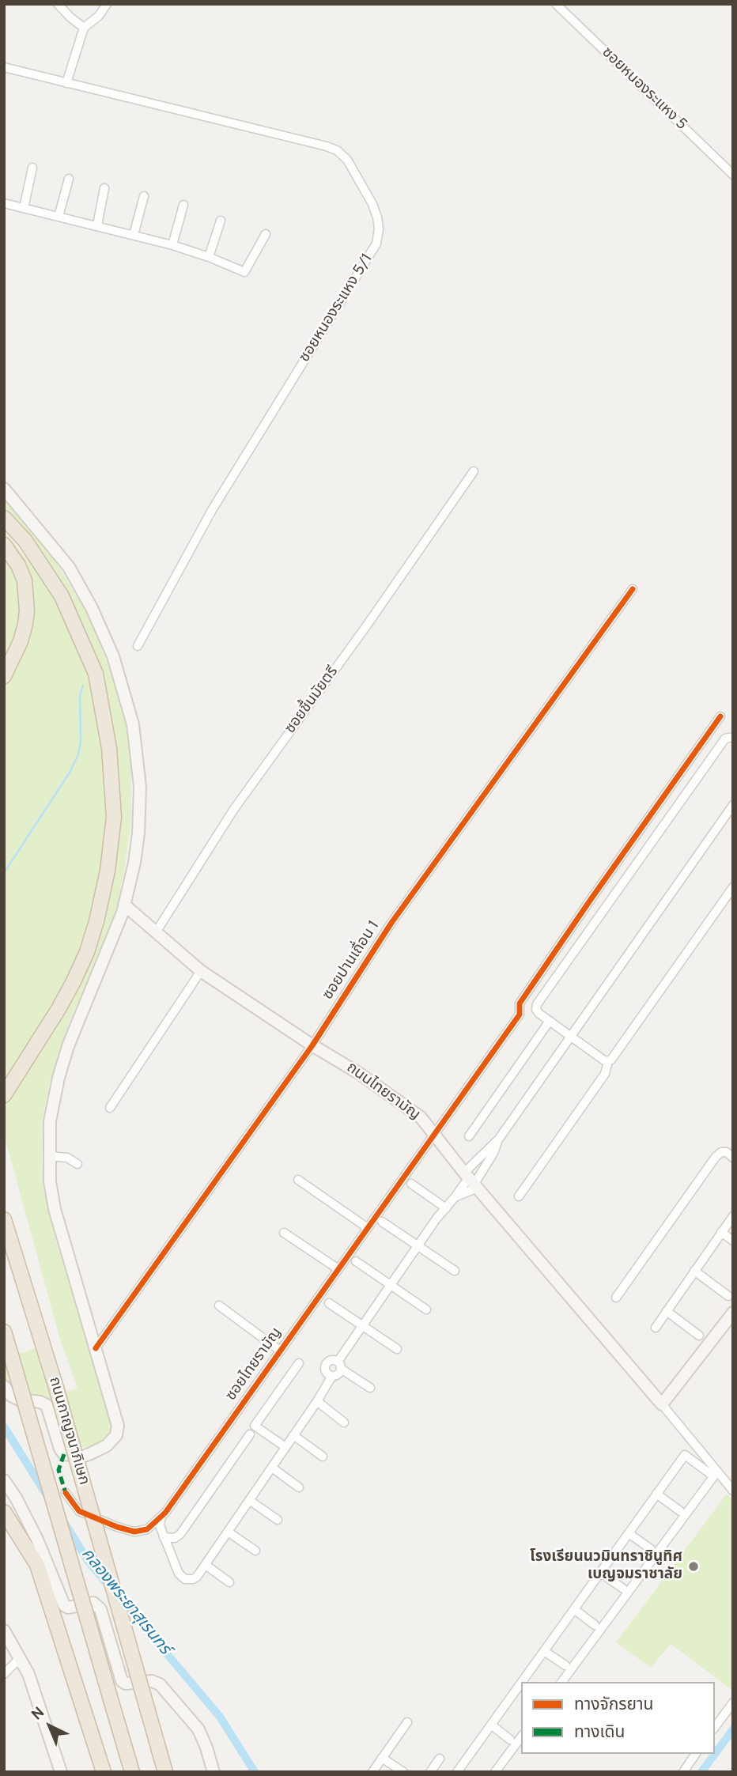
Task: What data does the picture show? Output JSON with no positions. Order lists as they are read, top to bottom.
{
  "streets": {
    "highway": ["ถนนกาญจนาภิเษก"],
    "main road": ["ถนนไทยรามัญ"],
    "street": [
      "ซอยหนองระแหง 5",
      "ซอยหนองระแหง 5/1",
      "ซอยชื้นมัยตรี",
      "ซอยปานเถื่อน 1",
      "ซอยไทยรามัญ"
    ]
  },
  "crossings": [
    ["ซอยชื้นมัยตรี", "ถนนไทยรามัญ"],
    ["ซอยปานเถื่อน 1", "ถนนไทยรามัญ"],
    ["ถนนไทยรามัญ", "ซอยไทยรามัญ"]
  ],
  "water": ["คลองพระยาสุเรนทร์"],
  "places": ["โรงเรียนนวมินทราชินูทิศ เบญจมราชาลัย"],
  "legend": ["ทางจักรยาน", "ทางเดิน"],
  "north": "top left"
}
